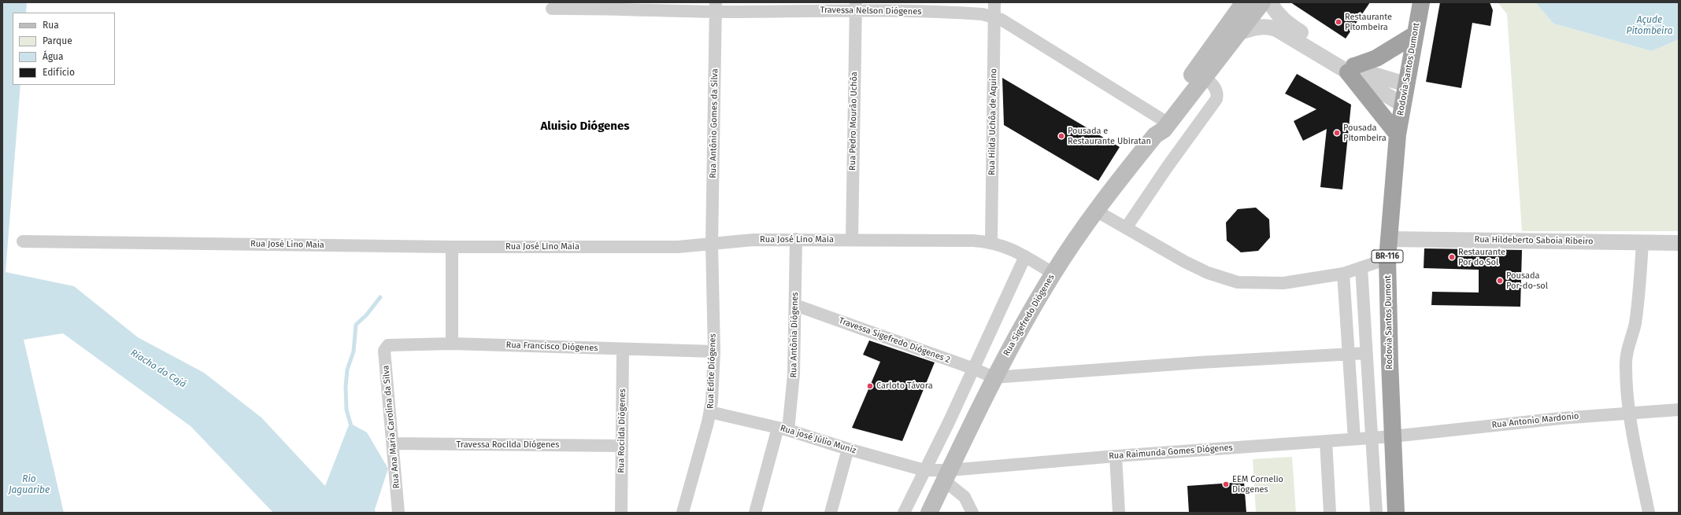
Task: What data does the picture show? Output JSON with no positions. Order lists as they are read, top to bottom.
{
  "streets": {
    "highway": ["Rodovia Santos Dumont", "BR-116"],
    "main road": ["Rua Sigefredo Diógenes"],
    "street": [
      "Travessa Nelson Diógenes",
      "Rua Pedro Mourão Uchôa",
      "Rua Hilda Uchôa de Aquino",
      "Rua Antônio Gomes da Silva",
      "Rua José Lino Maia",
      "Rua Hildeberto Saboia Ribeiro",
      "Rua Antônia Diógenes",
      "Travessa Sigefredo Diógenes 2",
      "Rua Francisco Diógenes",
      "Rua Edite Diógenes",
      "Rua Antonio Mardonio",
      "Rua Ana Maria Carolina da Silva",
      "Rua Rocilda Diógenes",
      "Rua josé Júlio Muniz",
      "Travessa Rocilda Diógenes",
      "Rua Raimunda Gomes Diógenes"
    ]
  },
  "crossings": [
    ["Travessa Nelson Diógenes", "Rua Pedro Mourão Uchôa"],
    ["Travessa Nelson Diógenes", "Rua Hilda Uchôa de Aquino"],
    ["Travessa Nelson Diógenes", "Rua Antônio Gomes da Silva"],
    ["Travessa Nelson Diógenes", "Rua Sigefredo Diógenes"],
    ["Rodovia Santos Dumont", "Rua Hildeberto Saboia Ribeiro"],
    ["Rodovia Santos Dumont", "Rua Antonio Mardonio"],
    ["Rodovia Santos Dumont", "Rua Raimunda Gomes Diógenes"],
    ["Rua Pedro Mourão Uchôa", "Rua José Lino Maia"],
    ["Rua Hilda Uchôa de Aquino", "Rua José Lino Maia"],
    ["Rua Antônio Gomes da Silva", "Rua José Lino Maia"],
    ["Rua Antônio Gomes da Silva", "Rua Edite Diógenes"],
    ["Rua José Lino Maia", "Rua Sigefredo Diógenes"],
    ["Rua José Lino Maia", "Rua Antônia Diógenes"],
    ["Rua José Lino Maia", "Rua Edite Diógenes"],
    ["Rua Sigefredo Diógenes", "Travessa Sigefredo Diógenes 2"],
    ["Rua Sigefredo Diógenes", "Rua josé Júlio Muniz"],
    ["Rua Sigefredo Diógenes", "Rua Raimunda Gomes Diógenes"],
    ["Rua Antônia Diógenes", "Travessa Sigefredo Diógenes 2"],
    ["Rua Antônia Diógenes", "Rua josé Júlio Muniz"],
    ["Rua Francisco Diógenes", "Rua Edite Diógenes"],
    ["Rua Francisco Diógenes", "Rua Ana Maria Carolina da Silva"],
    ["Rua Francisco Diógenes", "Rua Rocilda Diógenes"],
    ["Rua Edite Diógenes", "Rua josé Júlio Muniz"],
    ["Rua Antonio Mardonio", "Rua Raimunda Gomes Diógenes"],
    ["Rua Ana Maria Carolina da Silva", "Travessa Rocilda Diógenes"],
    ["Rua Rocilda Diógenes", "Travessa Rocilda Diógenes"],
    ["Rua josé Júlio Muniz", "Rua Raimunda Gomes Diógenes"]
  ],
  "districts": ["Aluisio Diógenes"],
  "water": ["Açude Pitombeira", "Riacho do Cajá", "Rio Jaguaribe"],
  "places": [
    "Restaurante Pitombeira",
    "Pousada Pitombeira",
    "Pousada e Restaurante Ubiratan",
    "Restaurante Por do Sol",
    "Pousada Por-do-sol",
    "Carloto Távora",
    "EEM Cornelio Diogenes"
  ],
  "legend": [
    "Rua",
    "Parque",
    "Água",
    "Edifício"
  ]
}
